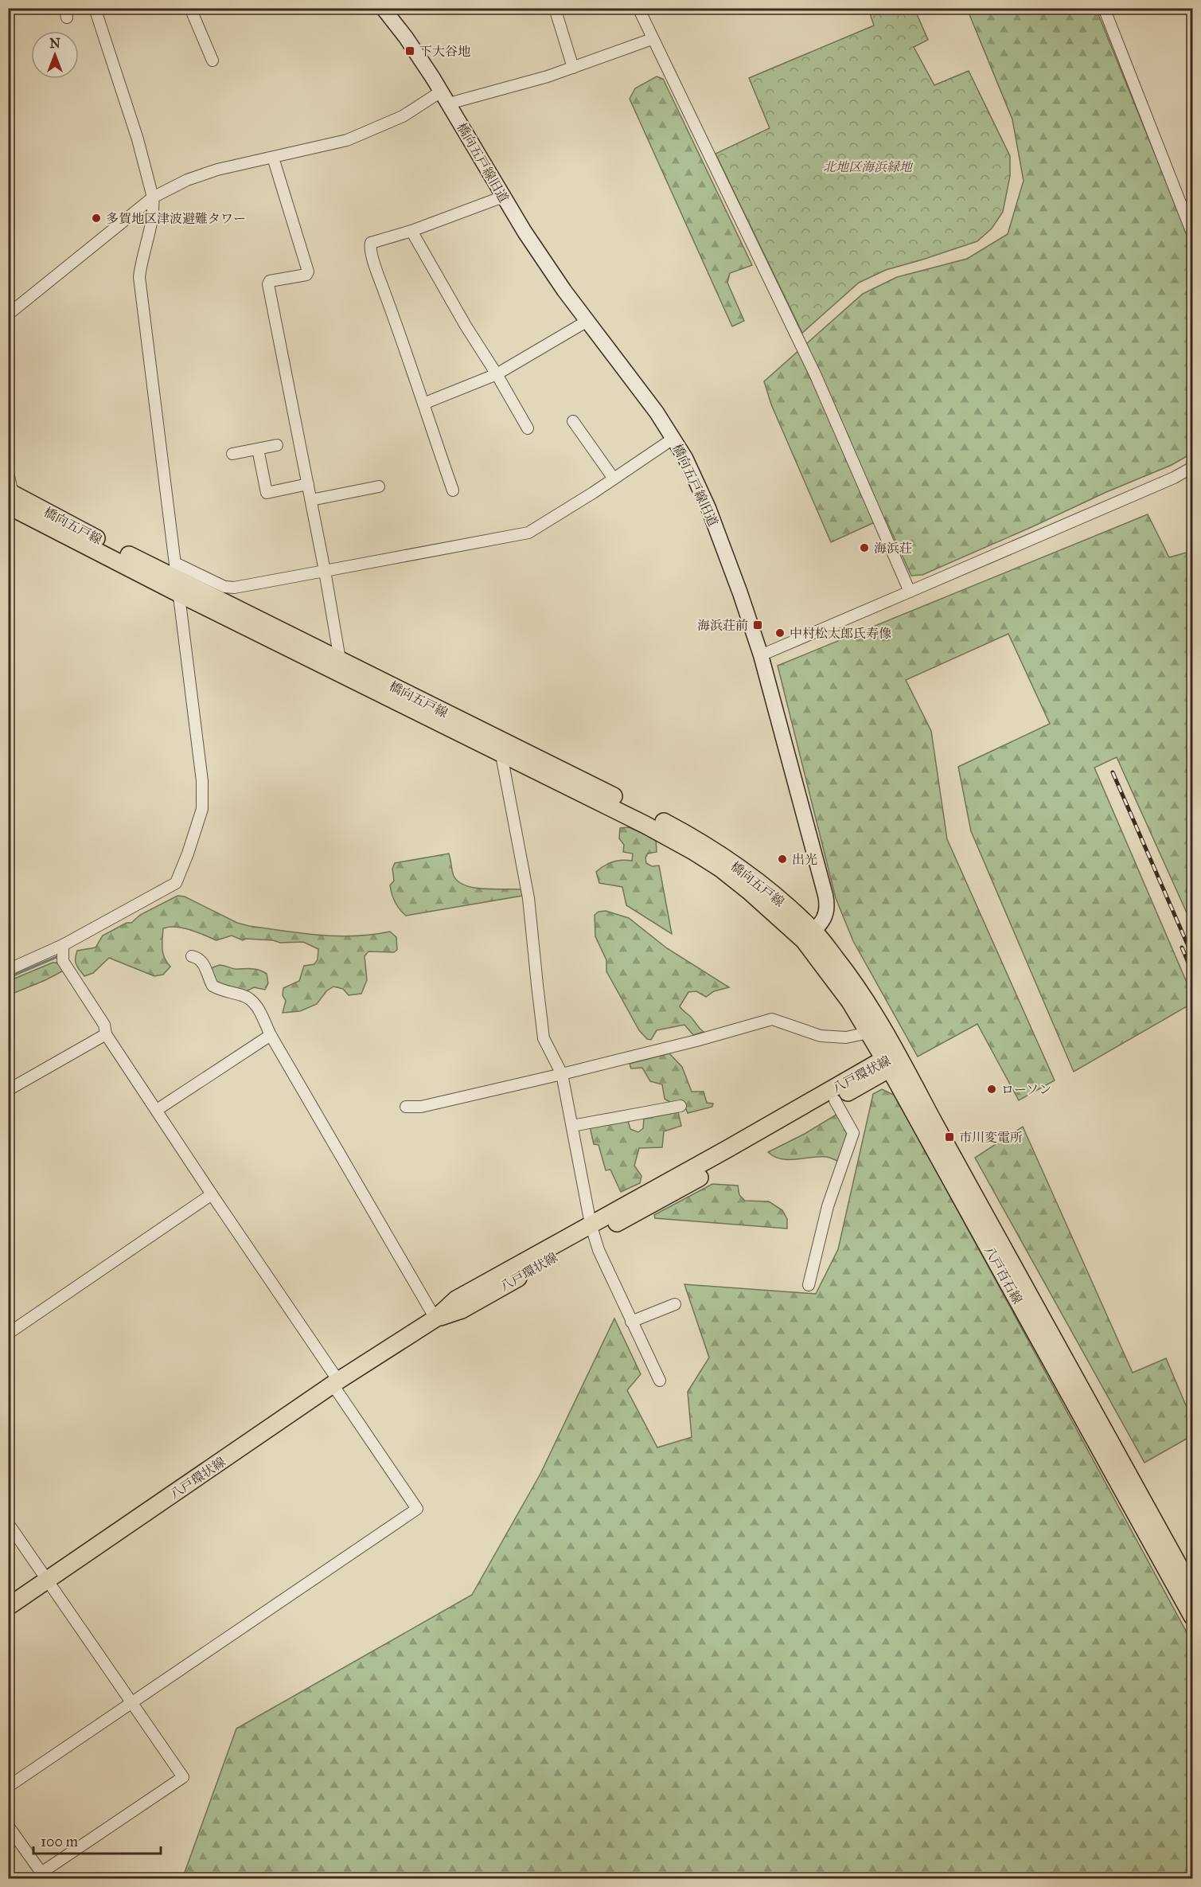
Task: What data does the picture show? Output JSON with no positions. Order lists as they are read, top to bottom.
{
  "streets": {
    "main road": ["橋向五戸線", "八戸環状線", "八戸百石線"],
    "street": ["橋向五戸線旧道"]
  },
  "crossings": [
    ["橋向五戸線旧道", "橋向五戸線"],
    ["橋向五戸線旧道", "八戸百石線"],
    ["橋向五戸線", "八戸百石線"],
    ["八戸環状線", "八戸百石線"]
  ],
  "parks": ["北地区海浜緑地"],
  "places": {
    "transit": ["下大谷地", "海浜荘前", "市川変電所"],
    "other": [
      "多賀地区津波避難タワー",
      "海浜荘",
      "中村松太郎氏寿像",
      "出光",
      "ローソン"
    ]
  },
  "scale_bar": "100 m",
  "north": "top"
}
